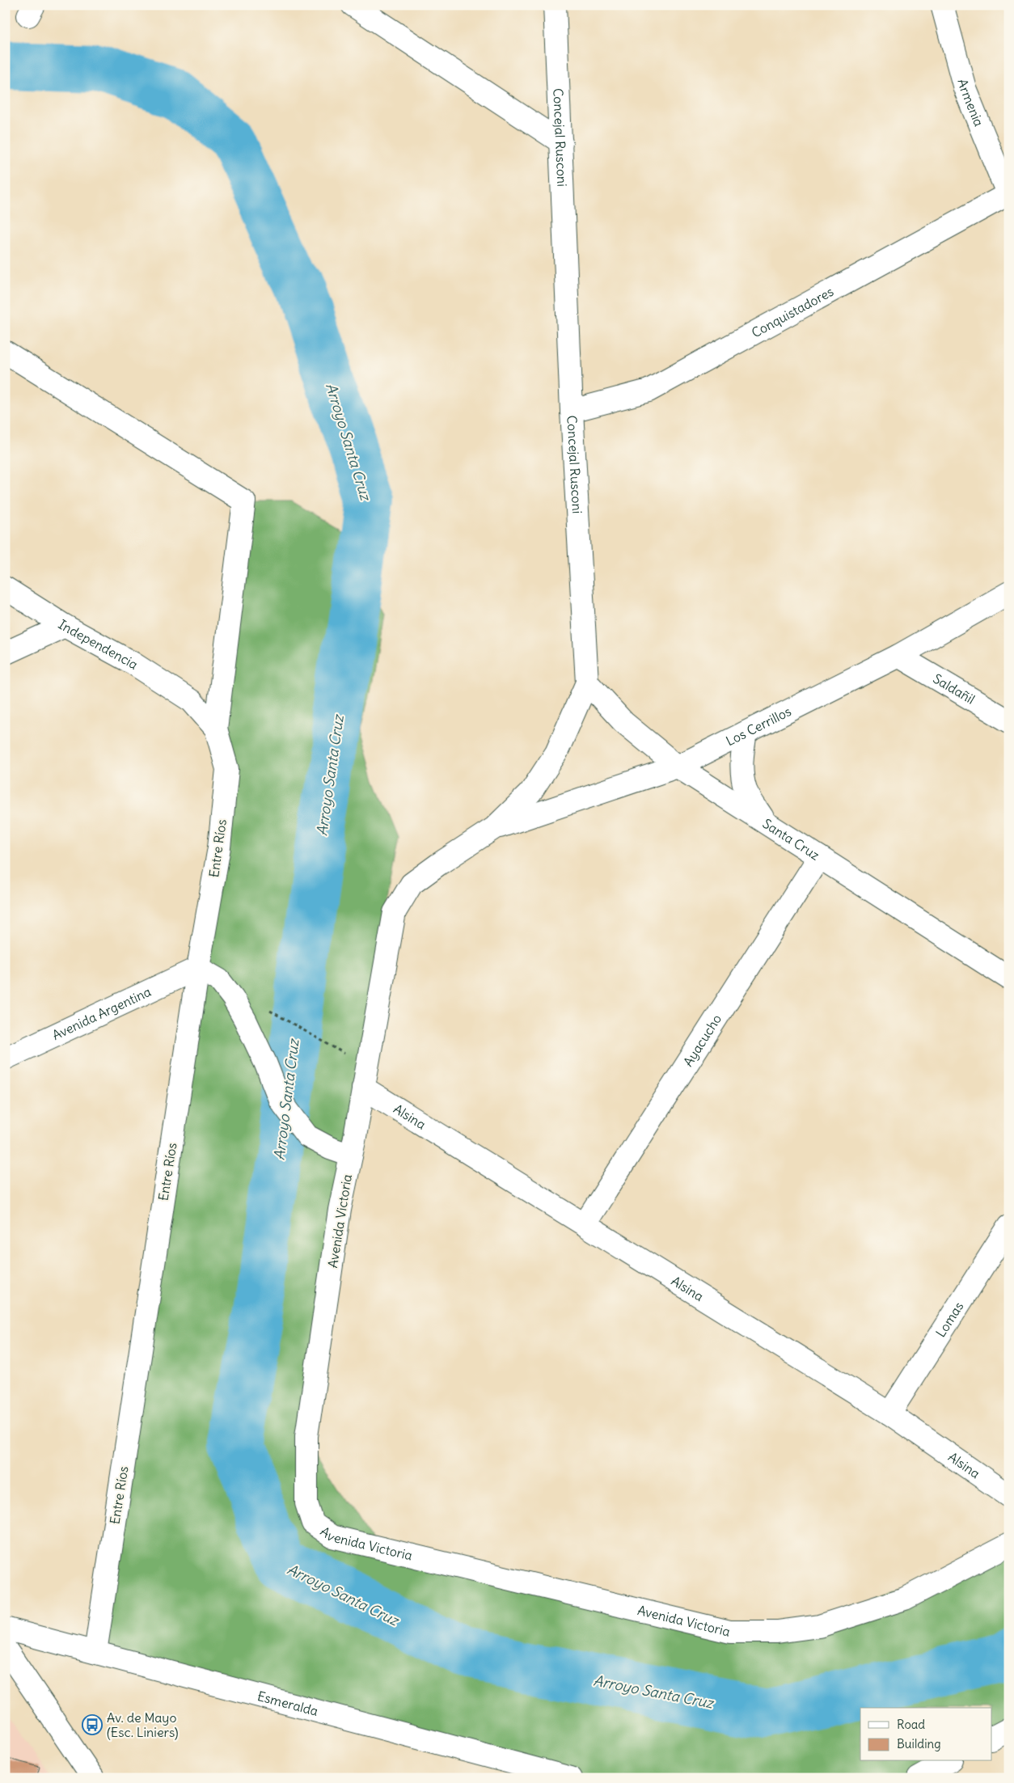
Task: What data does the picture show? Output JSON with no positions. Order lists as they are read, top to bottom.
{
  "streets": {
    "street": [
      "Armenia",
      "Concejal Rusconi",
      "Conquistadores",
      "Independencia",
      "Saldañil",
      "Los Cerrillos",
      "Santa Cruz",
      "Entre Ríos",
      "Avenida Argentina",
      "Ayacucho",
      "Alsina",
      "Avenida Victoria",
      "Lomas",
      "Esmeralda"
    ]
  },
  "crossings": [
    ["Armenia", "Conquistadores"],
    ["Concejal Rusconi", "Conquistadores"],
    ["Concejal Rusconi", "Los Cerrillos"],
    ["Concejal Rusconi", "Santa Cruz"],
    ["Concejal Rusconi", "Avenida Victoria"],
    ["Independencia", "Entre Ríos"],
    ["Saldañil", "Los Cerrillos"],
    ["Los Cerrillos", "Santa Cruz"],
    ["Santa Cruz", "Ayacucho"],
    ["Entre Ríos", "Avenida Argentina"],
    ["Entre Ríos", "Esmeralda"],
    ["Ayacucho", "Alsina"],
    ["Alsina", "Avenida Victoria"],
    ["Alsina", "Lomas"]
  ],
  "water": ["Arroyo Santa Cruz"],
  "places": {
    "bus stop": ["Av. de Mayo (Esc. Liniers)"]
  },
  "legend": ["Road", "Building"]
}
